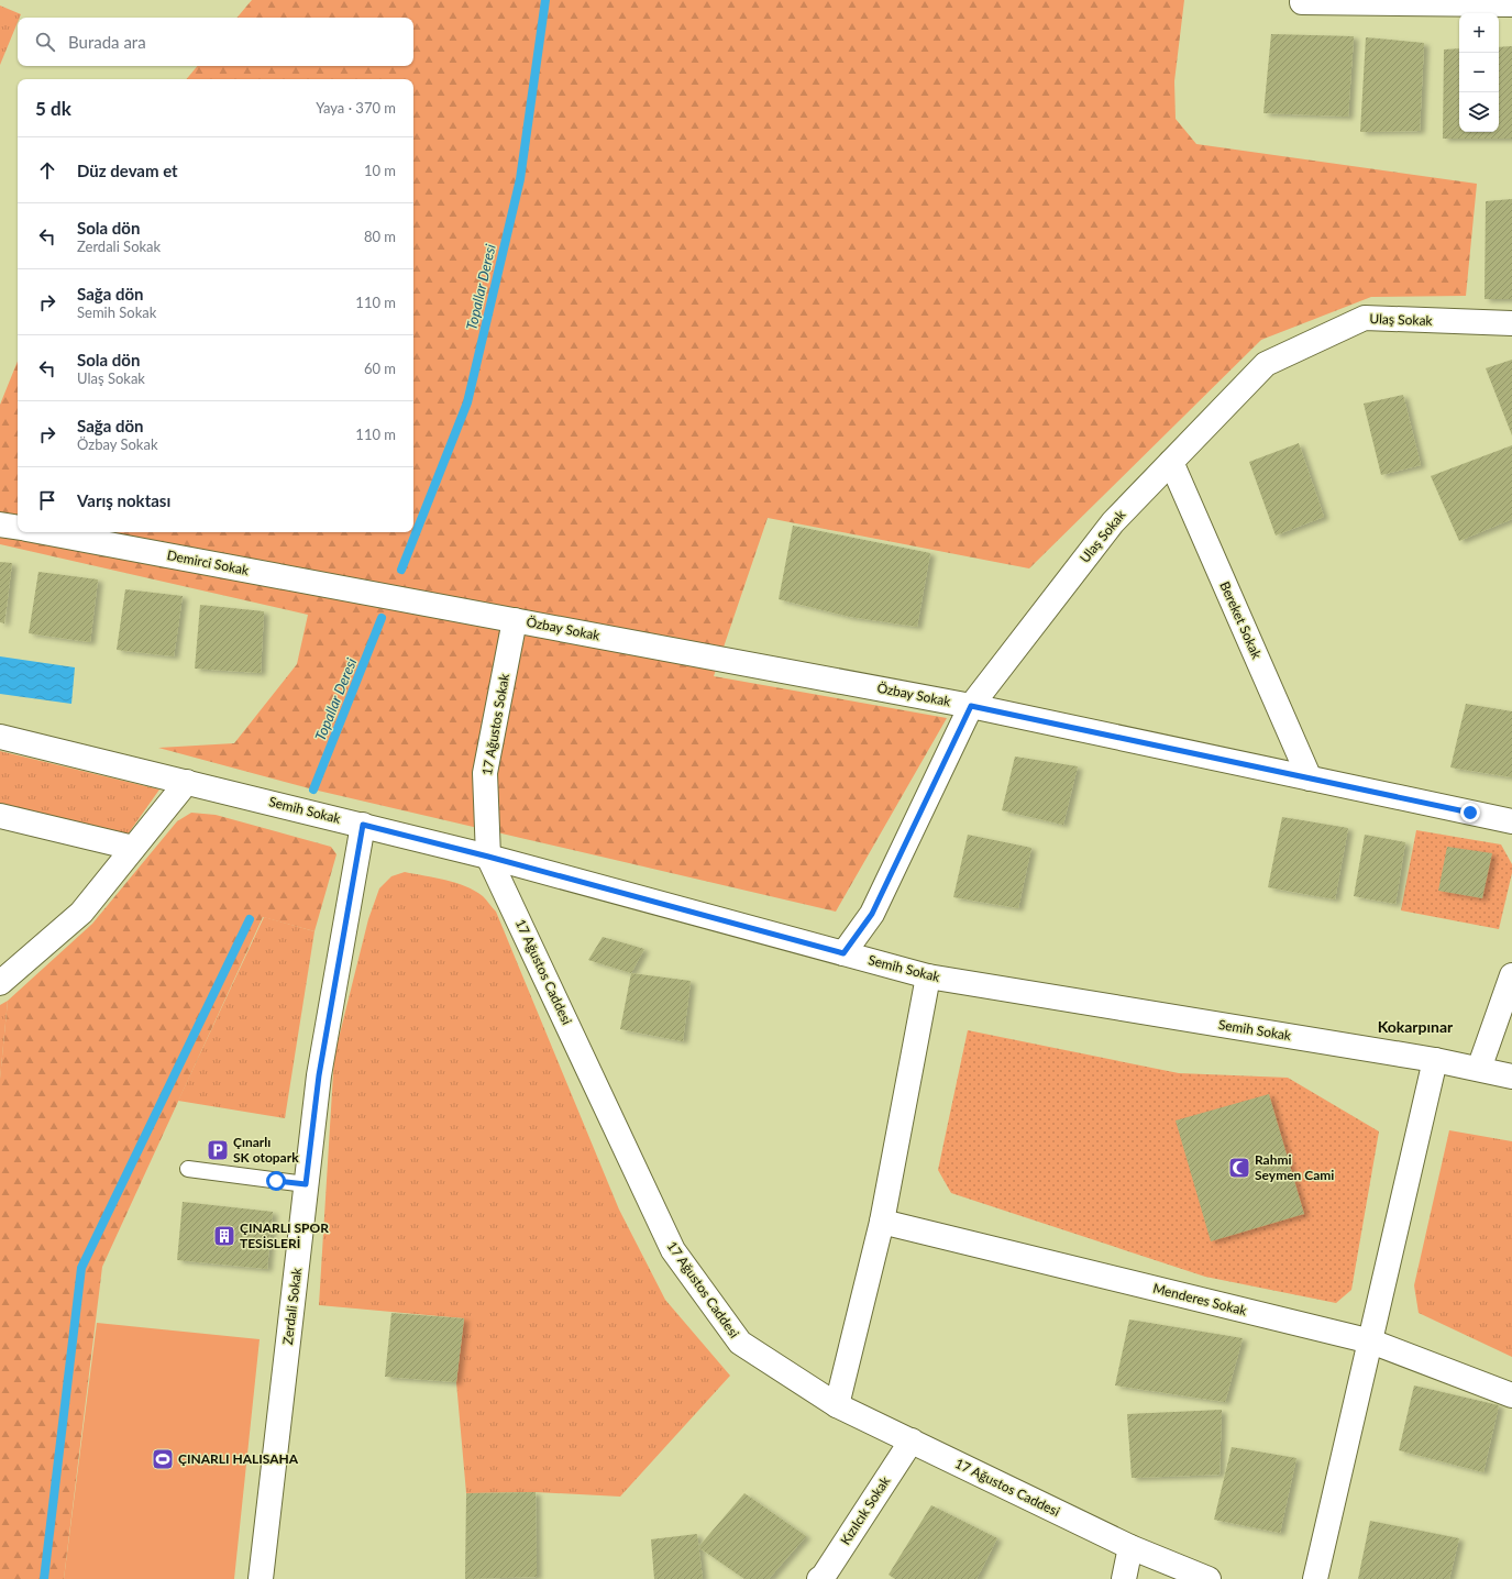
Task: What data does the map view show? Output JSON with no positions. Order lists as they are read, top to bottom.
{
  "streets": {
    "street": [
      "Ulaş Sokak",
      "Demirci Sokak",
      "Bereket Sokak",
      "Özbay Sokak",
      "17 Ağustos Sokak",
      "Semih Sokak",
      "17 Ağustos Caddesi",
      "Menderes Sokak",
      "Zerdali Sokak",
      "Kızılcık Sokak"
    ]
  },
  "crossings": [
    ["Ulaş Sokak", "Bereket Sokak"],
    ["Ulaş Sokak", "Özbay Sokak"],
    ["Ulaş Sokak", "Semih Sokak"],
    ["Demirci Sokak", "Özbay Sokak"],
    ["Bereket Sokak", "Özbay Sokak"],
    ["Özbay Sokak", "17 Ağustos Sokak"],
    ["17 Ağustos Sokak", "Semih Sokak"],
    ["17 Ağustos Sokak", "17 Ağustos Caddesi"],
    ["Semih Sokak", "17 Ağustos Caddesi"],
    ["Semih Sokak", "Zerdali Sokak"],
    ["17 Ağustos Caddesi", "Kızılcık Sokak"]
  ],
  "districts": ["Kokarpınar"],
  "water": ["Topallar Deresi"],
  "places": {
    "parking": ["Çınarlı SK otopark"],
    "mosque": ["Rahmi Seymen Cami"],
    "building": ["ÇINARLI SPOR TESİSLERİ"],
    "sports": ["ÇINARLI HALISAHA"]
  },
  "page": {
    "map_buttons": ["+", "−"],
    "search": "Burada ara",
    "heading": ["5 dk", "Yaya · 370 m"],
    "list": [
      ["Düz devam et", "10 m"],
      ["Sola dön", "Zerdali Sokak", "80 m"],
      ["Sağa dön", "Semih Sokak", "110 m"],
      ["Sola dön", "Ulaş Sokak", "60 m"],
      ["Sağa dön", "Özbay Sokak", "110 m"],
      "Varış noktası"
    ]
  }
}
